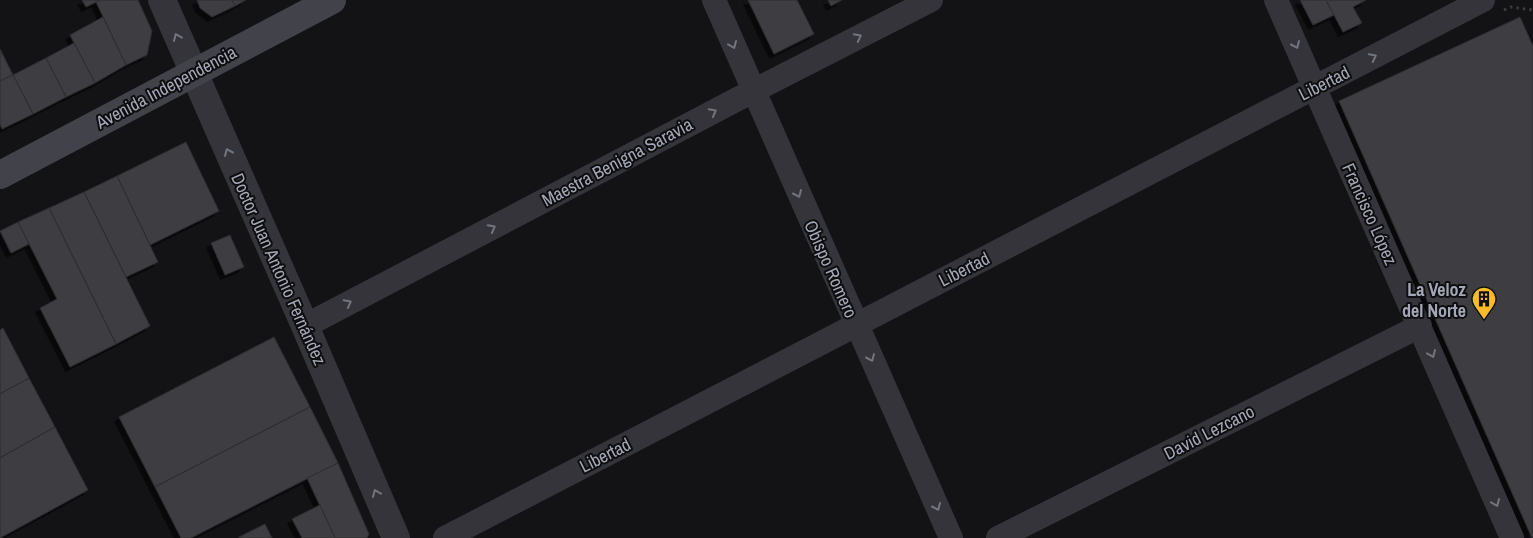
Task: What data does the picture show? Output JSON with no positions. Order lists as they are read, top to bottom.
{
  "streets": {
    "main road": ["Avenida Independencia"],
    "street": [
      "Libertad",
      "Maestra Benigna Saravia",
      "Francisco López",
      "Doctor Juan Antonio Fernández",
      "Obispo Romero",
      "David Lezcano"
    ]
  },
  "crossings": [
    ["Libertad", "Francisco López"],
    ["Libertad", "Obispo Romero"],
    ["Avenida Independencia", "Doctor Juan Antonio Fernández"],
    ["Maestra Benigna Saravia", "Doctor Juan Antonio Fernández"],
    ["Maestra Benigna Saravia", "Obispo Romero"],
    ["Francisco López", "David Lezcano"]
  ],
  "one_way": [
    "Maestra Benigna Saravia",
    "Francisco López",
    "Doctor Juan Antonio Fernández",
    "Obispo Romero"
  ],
  "places": {
    "building": ["La Veloz del Norte"]
  }
}
